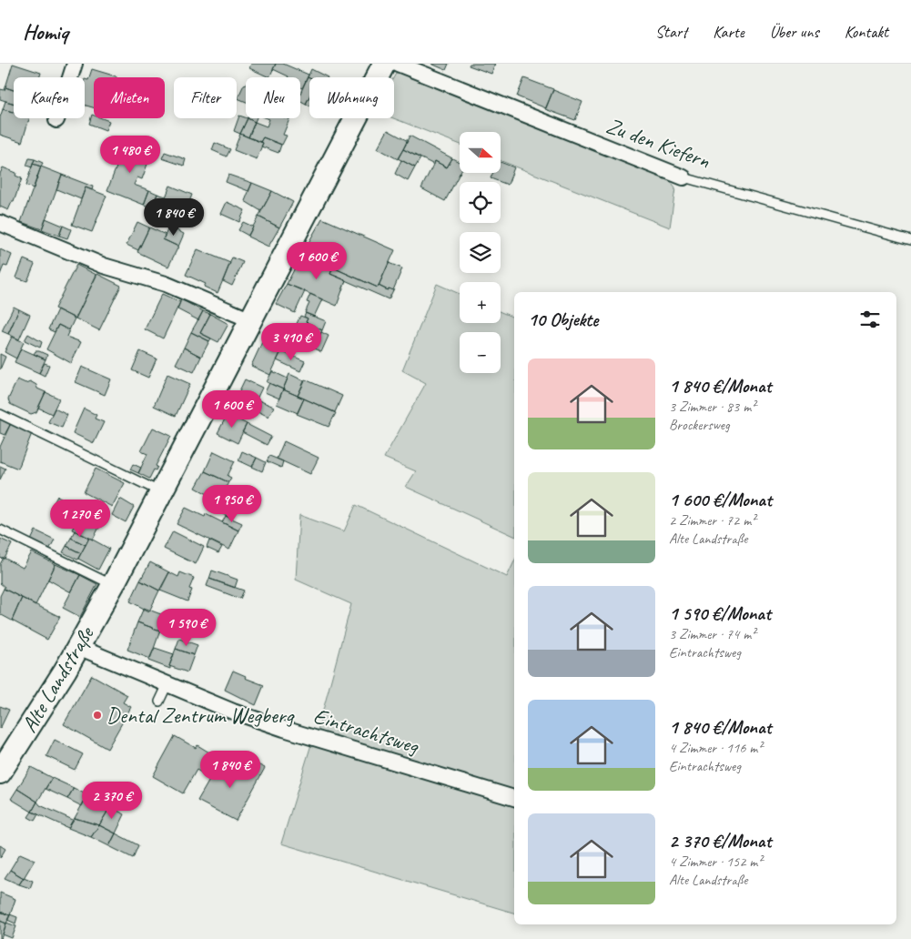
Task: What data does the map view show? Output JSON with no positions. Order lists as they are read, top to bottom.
{
  "streets": {
    "main road": ["Alte Landstraße"],
    "street": ["Zu den Kiefern", "Eintrachtsweg"]
  },
  "crossings": [
    ["Alte Landstraße", "Eintrachtsweg"]
  ],
  "places": ["Dental Zentrum Wegberg"],
  "north": "right",
  "page": {
    "header": "Homiq",
    "nav": [
      "Start",
      "Karte",
      "Über uns",
      "Kontakt"
    ],
    "chip": [
      "Kaufen",
      "Mieten",
      "Filter",
      "Neu",
      "Wohnung"
    ],
    "map_buttons": ["+", "−"],
    "price": [
      "1 480 €",
      "1 840 €",
      "1 600 €",
      "3 410 €",
      "1 600 €",
      "1 950 €",
      "1 270 €",
      "1 590 €",
      "1 840 €",
      "2 370 €"
    ],
    "heading": "10 Objekte",
    "list": [
      {
        "name": "1 840 €/Monat",
        "note": "3 Zimmer · 83 m² · Brockersweg"
      },
      {
        "name": "1 600 €/Monat",
        "note": "2 Zimmer · 72 m² · Alte Landstraße"
      },
      {
        "name": "1 590 €/Monat",
        "note": "3 Zimmer · 74 m² · Eintrachtsweg"
      },
      {
        "name": "1 840 €/Monat",
        "note": "4 Zimmer · 116 m² · Eintrachtsweg"
      },
      {
        "name": "2 370 €/Monat",
        "note": "4 Zimmer · 152 m² · Alte Landstraße"
      }
    ]
  }
}
